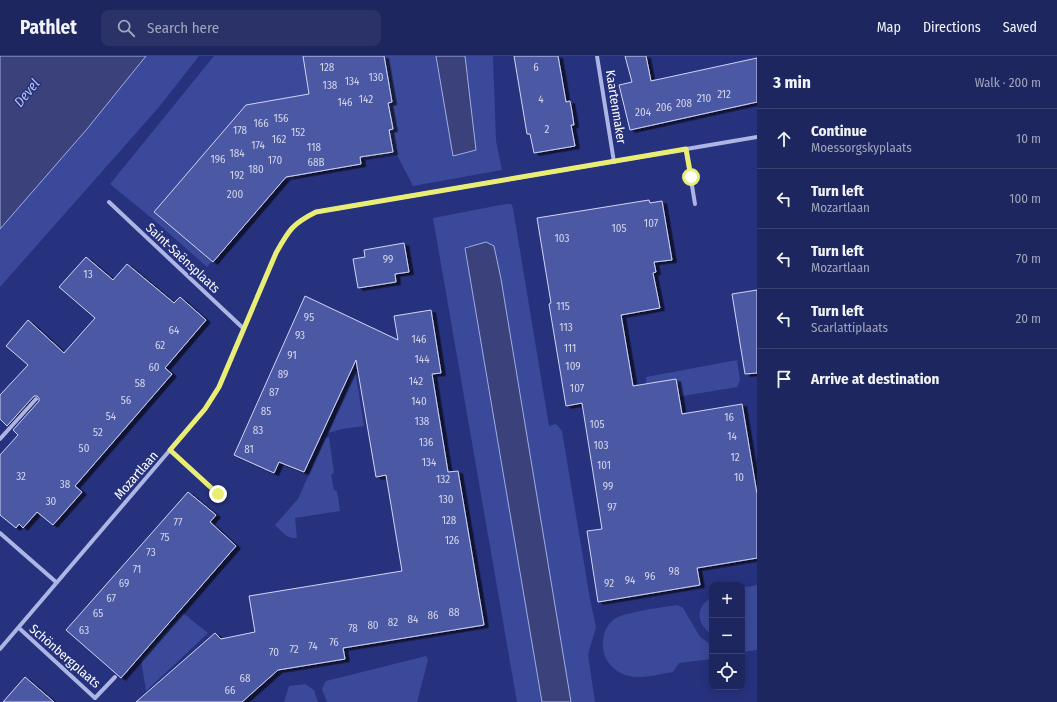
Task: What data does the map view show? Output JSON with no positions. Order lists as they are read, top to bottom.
{
  "streets": {
    "street": [
      "Kaartenmaker",
      "Saint-Saënsplaats",
      "Mozartlaan",
      "Schönbergplaats"
    ]
  },
  "crossings": [
    ["Kaartenmaker", "Mozartlaan"],
    ["Saint-Saënsplaats", "Mozartlaan"],
    ["Mozartlaan", "Schönbergplaats"]
  ],
  "water": ["Devel"],
  "house_numbers": [
    "128",
    "6",
    "130",
    "134",
    "138",
    "212",
    "210",
    "142",
    "4",
    "146",
    "208",
    "206",
    "204",
    "156",
    "166",
    "2",
    "178",
    "152",
    "162",
    "174",
    "118",
    "184",
    "196",
    "170",
    "68B",
    "180",
    "192",
    "200",
    "107",
    "105",
    "103",
    "99",
    "13",
    "115",
    "95",
    "113",
    "64",
    "93",
    "146",
    "62",
    "111",
    "91",
    "144",
    "109",
    "60",
    "89",
    "142",
    "58",
    "107",
    "87",
    "56",
    "140",
    "85",
    "54",
    "16",
    "138",
    "105",
    "83",
    "52",
    "14",
    "136",
    "103",
    "50",
    "81",
    "12",
    "134",
    "101",
    "32",
    "10",
    "132",
    "38",
    "99",
    "130",
    "30",
    "97",
    "128",
    "77",
    "75",
    "126",
    "73",
    "71",
    "98",
    "96",
    "94",
    "69",
    "92",
    "67",
    "88",
    "65",
    "86",
    "84",
    "82",
    "80",
    "78",
    "63",
    "76",
    "74",
    "72",
    "70",
    "68",
    "66"
  ],
  "page": {
    "header": "Pathlet",
    "search": "Search here",
    "nav": ["Map", "Directions", "Saved"],
    "heading": ["3 min", "Walk · 200 m"],
    "list": [
      ["Continue", "Moessorgskyplaats", "10 m"],
      ["Turn left", "Mozartlaan", "100 m"],
      ["Turn left", "Mozartlaan", "70 m"],
      ["Turn left", "Scarlattiplaats", "20 m"],
      "Arrive at destination"
    ],
    "map_buttons": ["+", "−"]
  }
}
